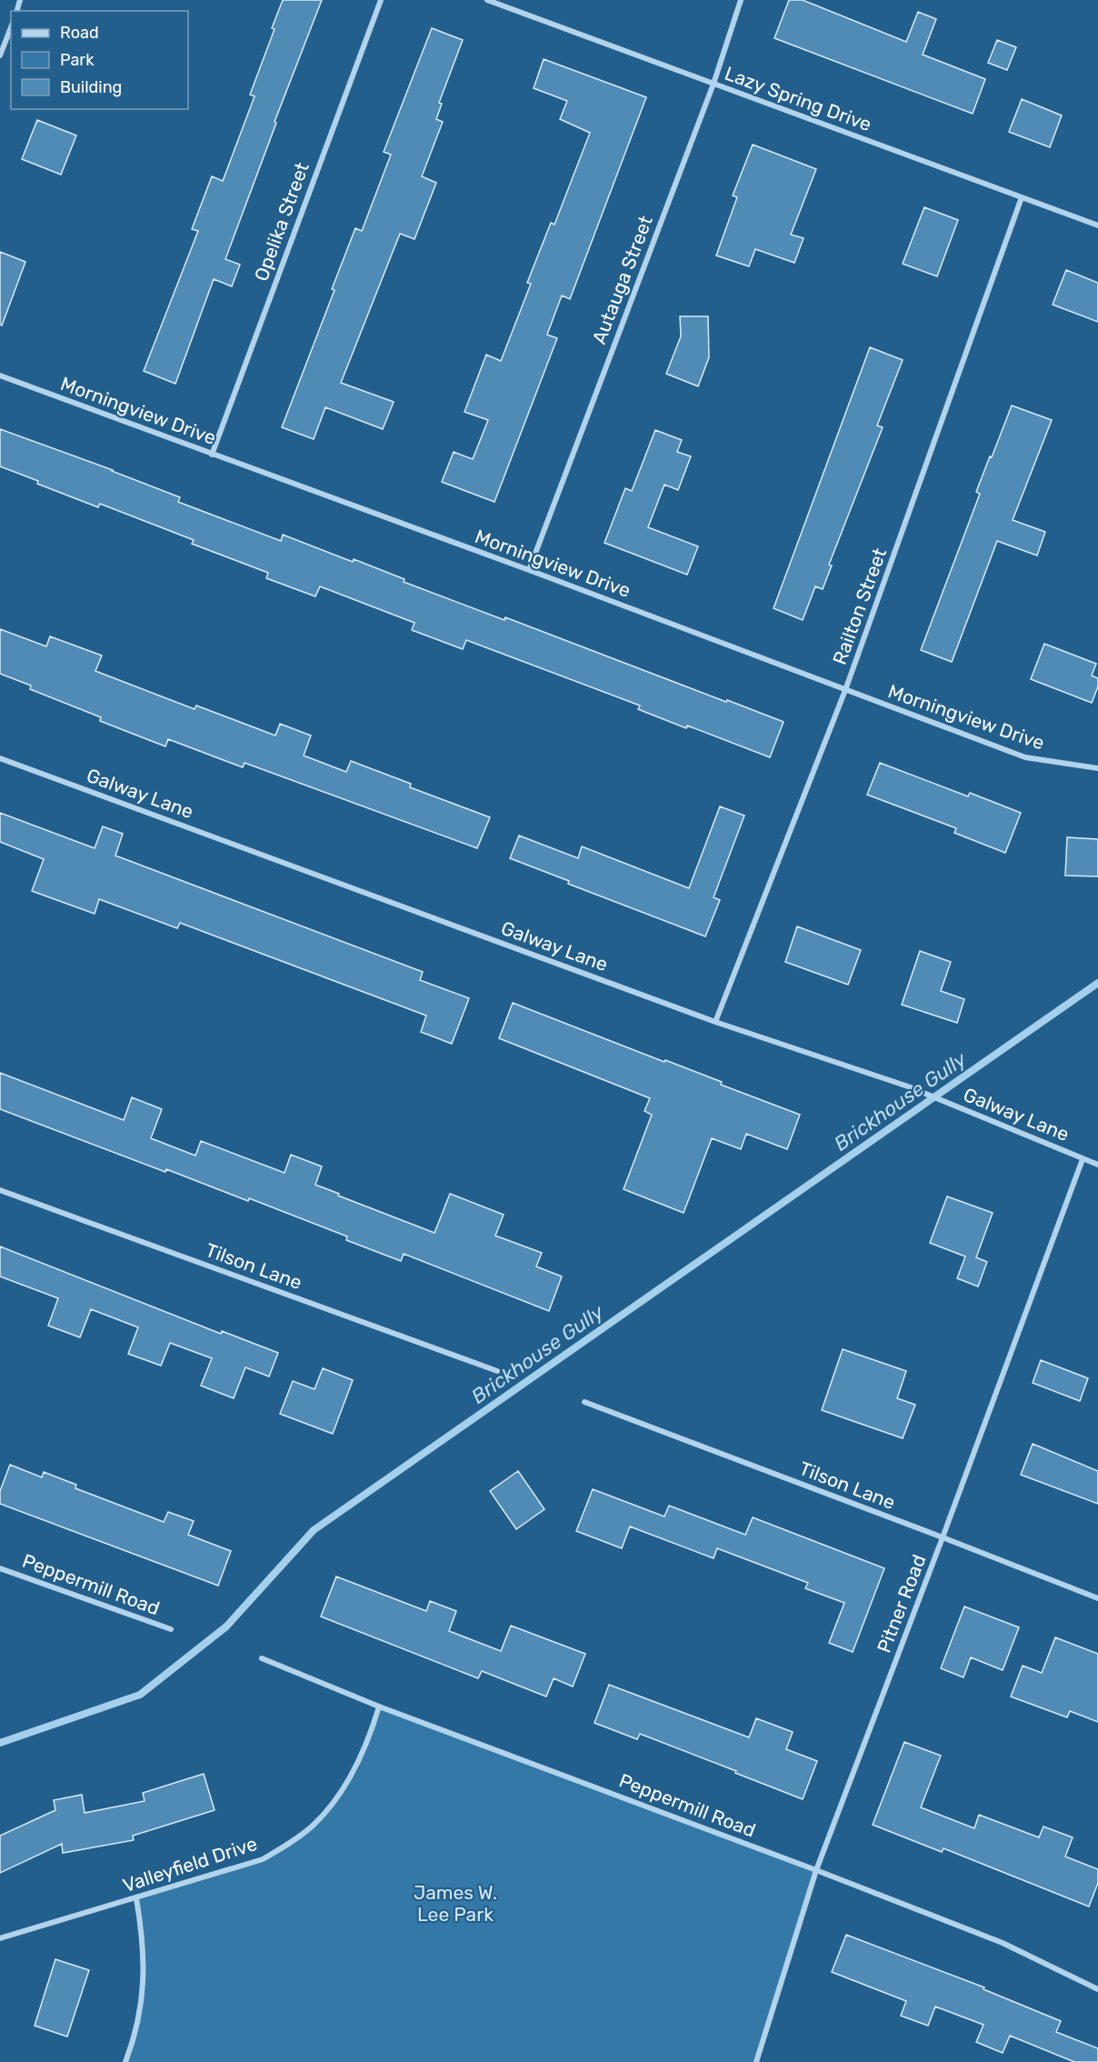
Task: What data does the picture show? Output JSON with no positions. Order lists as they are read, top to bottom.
{
  "streets": {
    "street": [
      "Lazy Spring Drive",
      "Opelika Street",
      "Autauga Street",
      "Morningview Drive",
      "Railton Street",
      "Galway Lane",
      "Tilson Lane",
      "Peppermill Road",
      "Pitner Road",
      "Valleyfield Drive"
    ]
  },
  "crossings": [
    ["Lazy Spring Drive", "Autauga Street"],
    ["Lazy Spring Drive", "Railton Street"],
    ["Opelika Street", "Morningview Drive"],
    ["Autauga Street", "Morningview Drive"],
    ["Morningview Drive", "Railton Street"],
    ["Railton Street", "Galway Lane"],
    ["Galway Lane", "Pitner Road"],
    ["Tilson Lane", "Pitner Road"],
    ["Peppermill Road", "Pitner Road"],
    ["Peppermill Road", "Valleyfield Drive"]
  ],
  "water": ["Brickhouse Gully"],
  "parks": ["James W. Lee Park"],
  "legend": ["Road", "Park", "Building"]
}
